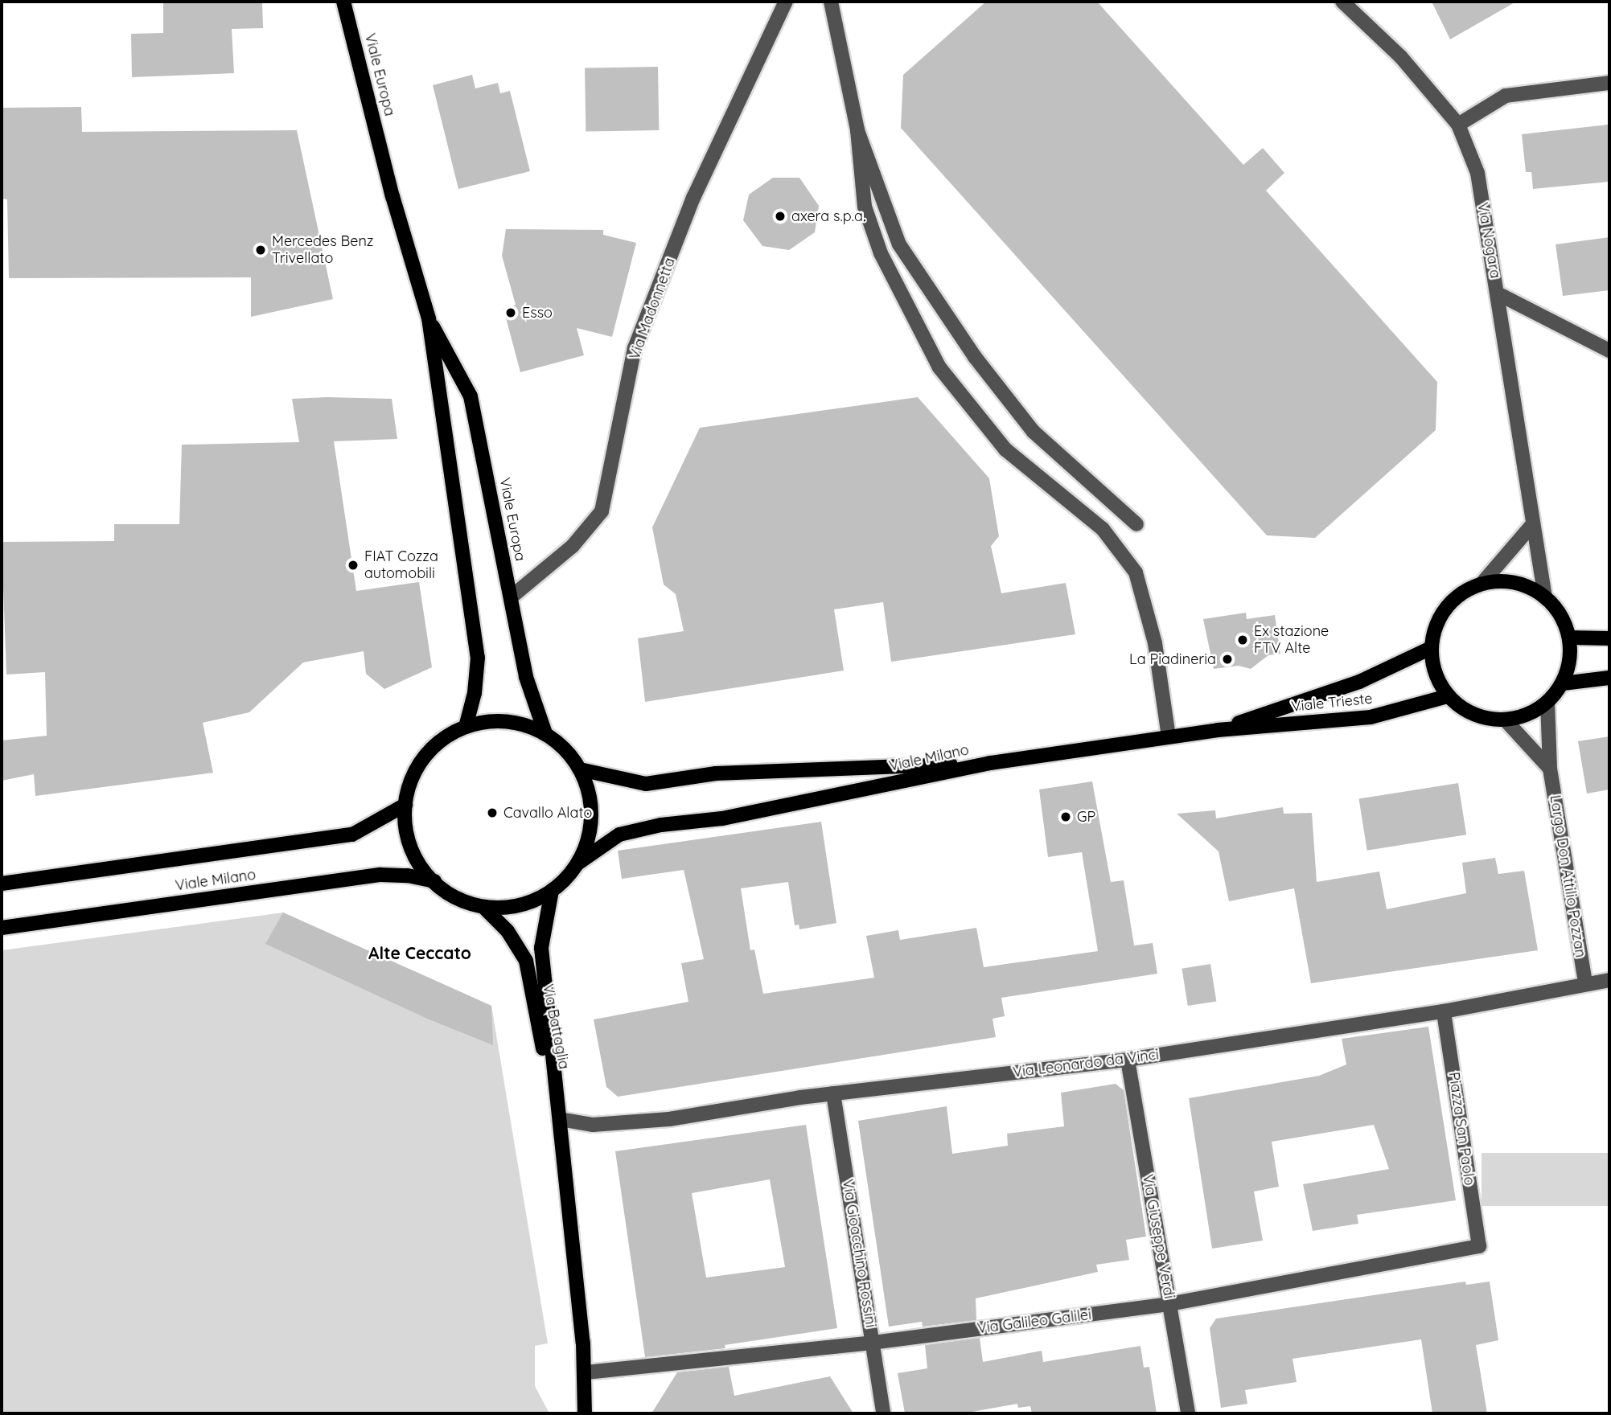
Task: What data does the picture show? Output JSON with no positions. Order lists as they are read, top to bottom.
{
  "streets": {
    "main road": [
      "Viale Europa",
      "Viale Trieste",
      "Viale Milano",
      "Via Battaglia"
    ],
    "street": [
      "Via Nogara",
      "Via Madonnetta",
      "Largo Don Attilio Pozzan",
      "Via Leonardo da Vinci",
      "Piazza San Paolo",
      "Via Giuseppe Verdi",
      "Via Gioacchino Rossini",
      "Via Galileo Galilei"
    ]
  },
  "crossings": [
    ["Viale Europa", "Via Madonnetta"],
    ["Viale Europa", "Viale Milano"],
    ["Viale Europa", "Via Battaglia"],
    ["Via Nogara", "Viale Trieste"],
    ["Via Nogara", "Largo Don Attilio Pozzan"],
    ["Viale Trieste", "Viale Milano"],
    ["Viale Trieste", "Largo Don Attilio Pozzan"],
    ["Viale Milano", "Via Battaglia"],
    ["Largo Don Attilio Pozzan", "Via Leonardo da Vinci"],
    ["Via Battaglia", "Via Leonardo da Vinci"],
    ["Via Battaglia", "Via Galileo Galilei"],
    ["Via Leonardo da Vinci", "Piazza San Paolo"],
    ["Via Leonardo da Vinci", "Via Giuseppe Verdi"],
    ["Via Leonardo da Vinci", "Via Gioacchino Rossini"],
    ["Piazza San Paolo", "Via Galileo Galilei"],
    ["Via Giuseppe Verdi", "Via Galileo Galilei"],
    ["Via Gioacchino Rossini", "Via Galileo Galilei"]
  ],
  "districts": ["Alte Ceccato"],
  "places": [
    "axera s.p.a.",
    "Mercedes Benz Trivellato",
    "Esso",
    "FIAT Cozza automobili",
    "Ex stazione FTV Alte",
    "La Piadineria",
    "Cavallo Alato",
    "GP"
  ]
}
